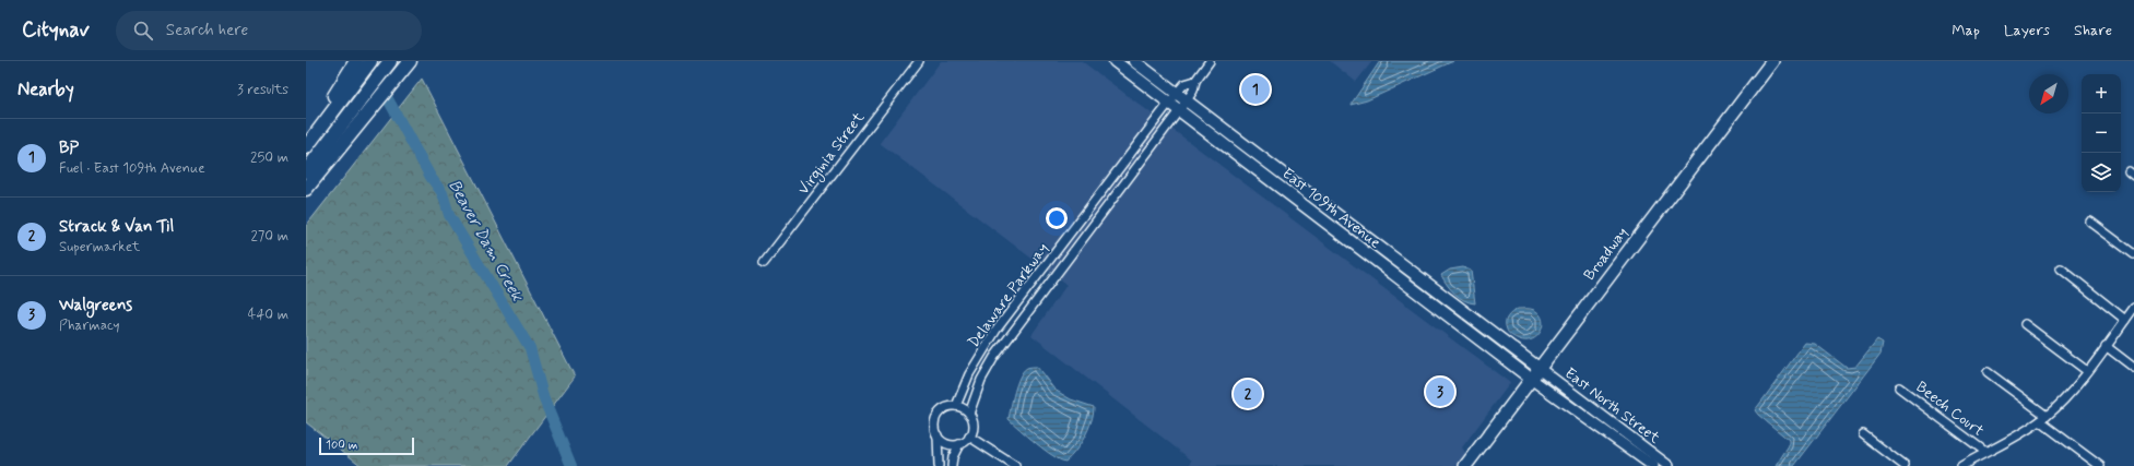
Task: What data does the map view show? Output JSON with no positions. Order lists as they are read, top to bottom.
{
  "streets": {
    "main road": ["East 109th Avenue", "Broadway"],
    "street": [
      "Virginia Street",
      "Delaware Parkway",
      "East North Street",
      "Beech Court"
    ]
  },
  "crossings": [
    ["East 109th Avenue", "Broadway"],
    ["East 109th Avenue", "Delaware Parkway"],
    ["East 109th Avenue", "East North Street"],
    ["Broadway", "East North Street"]
  ],
  "water": ["Beaver Dam Creek"],
  "scale_bar": "100 m",
  "north": "bottom left",
  "page": {
    "header": "Citynav",
    "search": "Search here",
    "nav": ["Map", "Layers", "Share"],
    "heading": ["Nearby", "3 results"],
    "pins": ["1", "3", "2"],
    "map_buttons": ["+", "−"],
    "list": [
      {
        "mark": "1",
        "name": "BP",
        "note": "Fuel · East 109th Avenue",
        "value": "250 m"
      },
      {
        "mark": "2",
        "name": "Strack & Van Til",
        "note": "Supermarket",
        "value": "270 m"
      },
      {
        "mark": "3",
        "name": "Walgreens",
        "note": "Pharmacy",
        "value": "440 m"
      }
    ],
    "scale": "100 m"
  }
}
